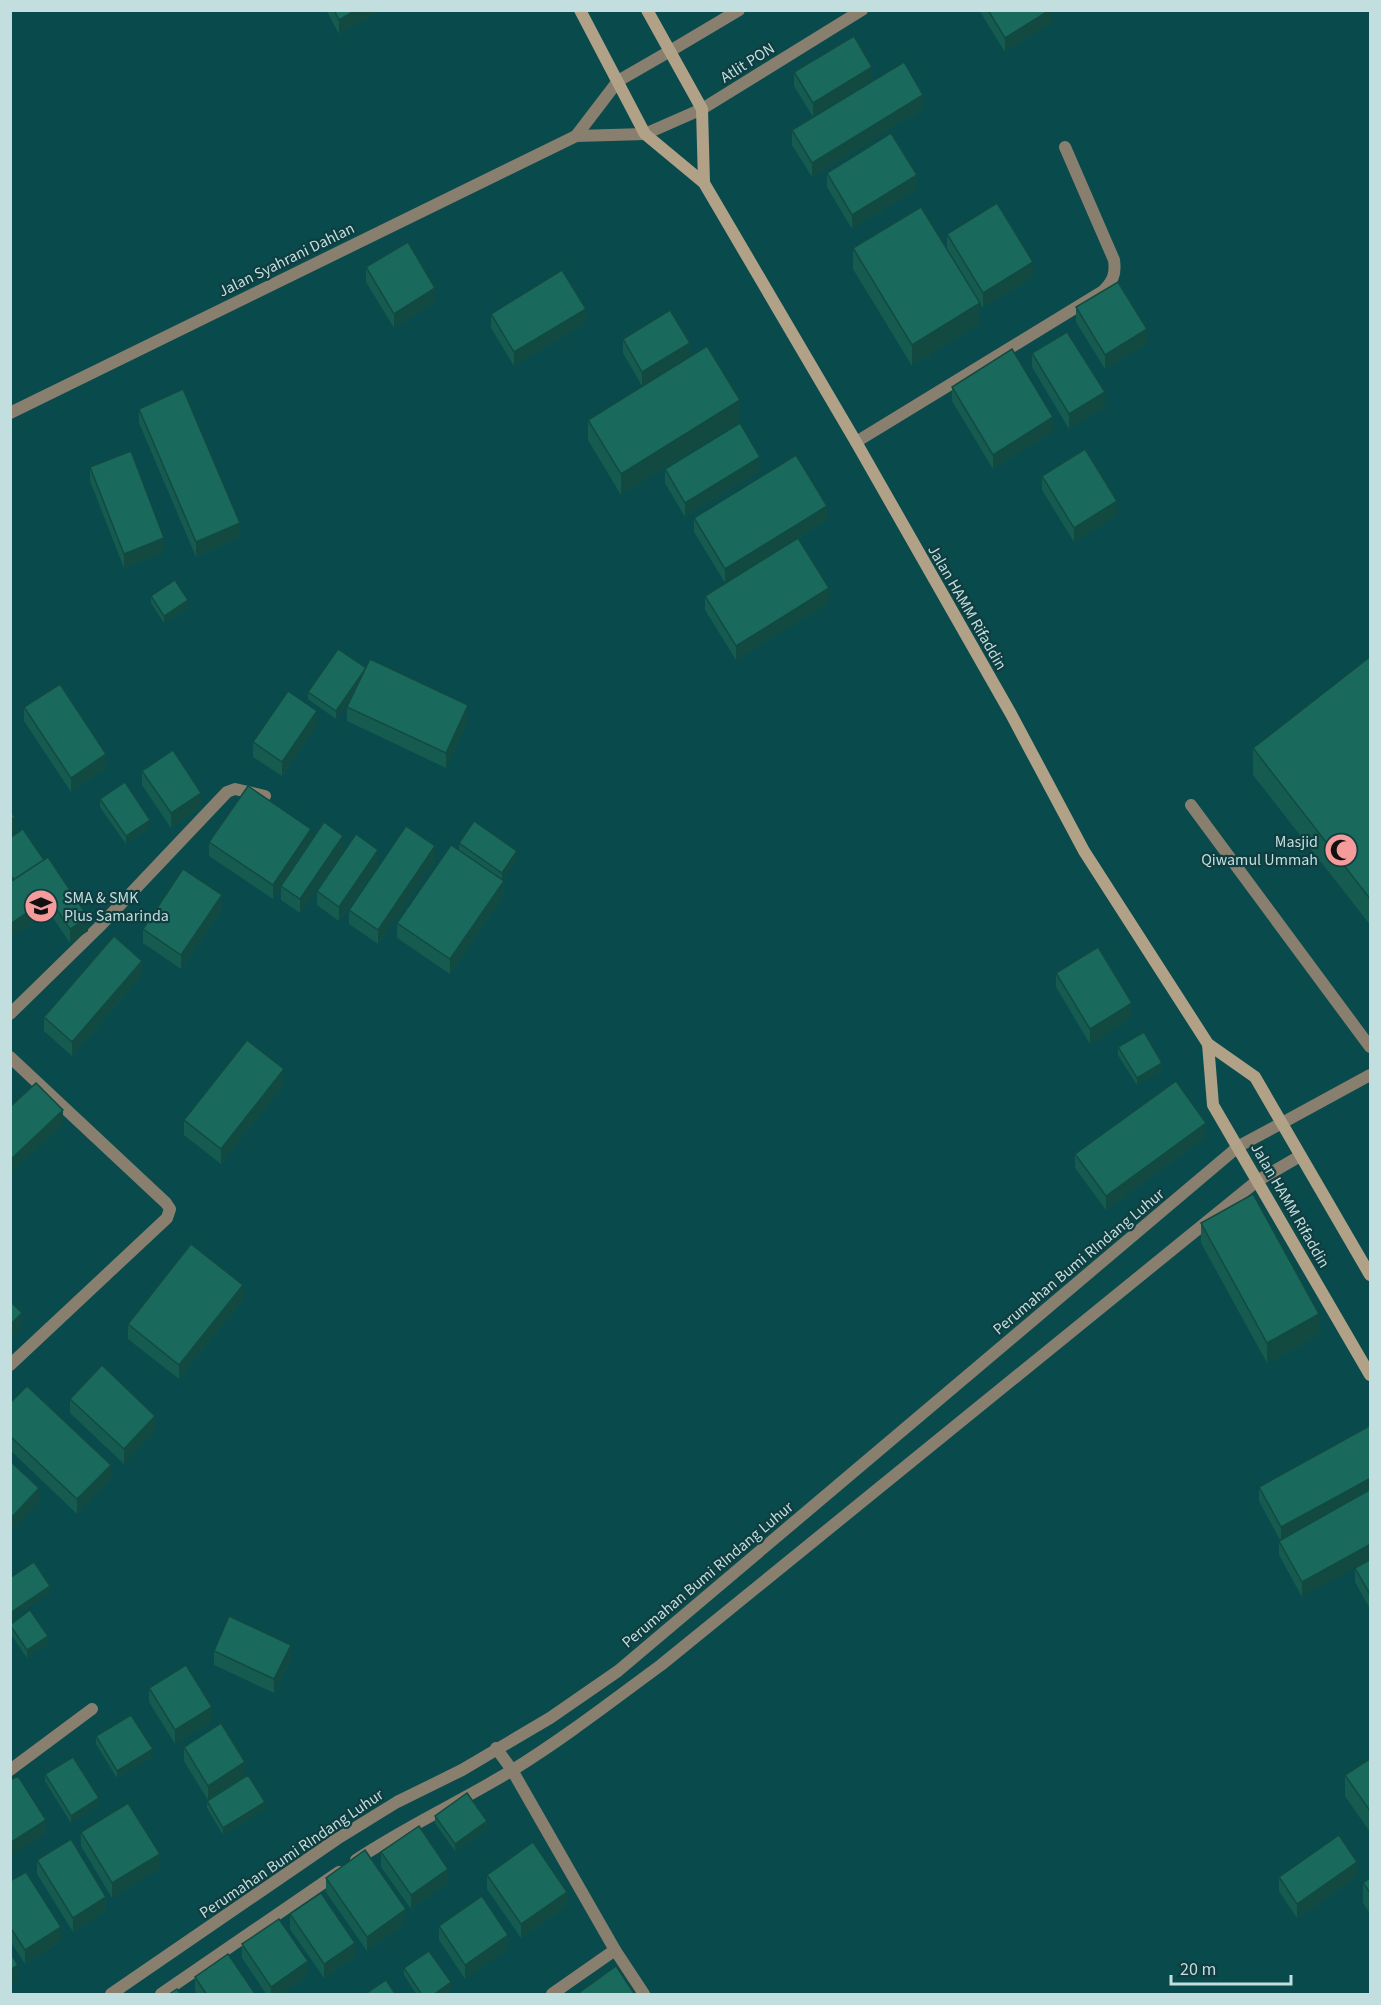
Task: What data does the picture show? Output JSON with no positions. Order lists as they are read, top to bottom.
{
  "streets": {
    "main road": ["Jalan HAMM Rifaddin"],
    "street": ["Atlit PON", "Jalan Syahrani Dahlan", "Perumahan Bumi RIndang Luhur"]
  },
  "crossings": [
    ["Atlit PON", "Jalan Syahrani Dahlan"],
    ["Atlit PON", "Jalan HAMM Rifaddin"],
    ["Jalan Syahrani Dahlan", "Jalan HAMM Rifaddin"],
    ["Jalan HAMM Rifaddin", "Perumahan Bumi RIndang Luhur"]
  ],
  "places": {
    "mosque": ["Masjid Qiwamul Ummah"],
    "school or university": ["SMA & SMK Plus Samarinda"]
  },
  "scale_bar": "20 m"
}
